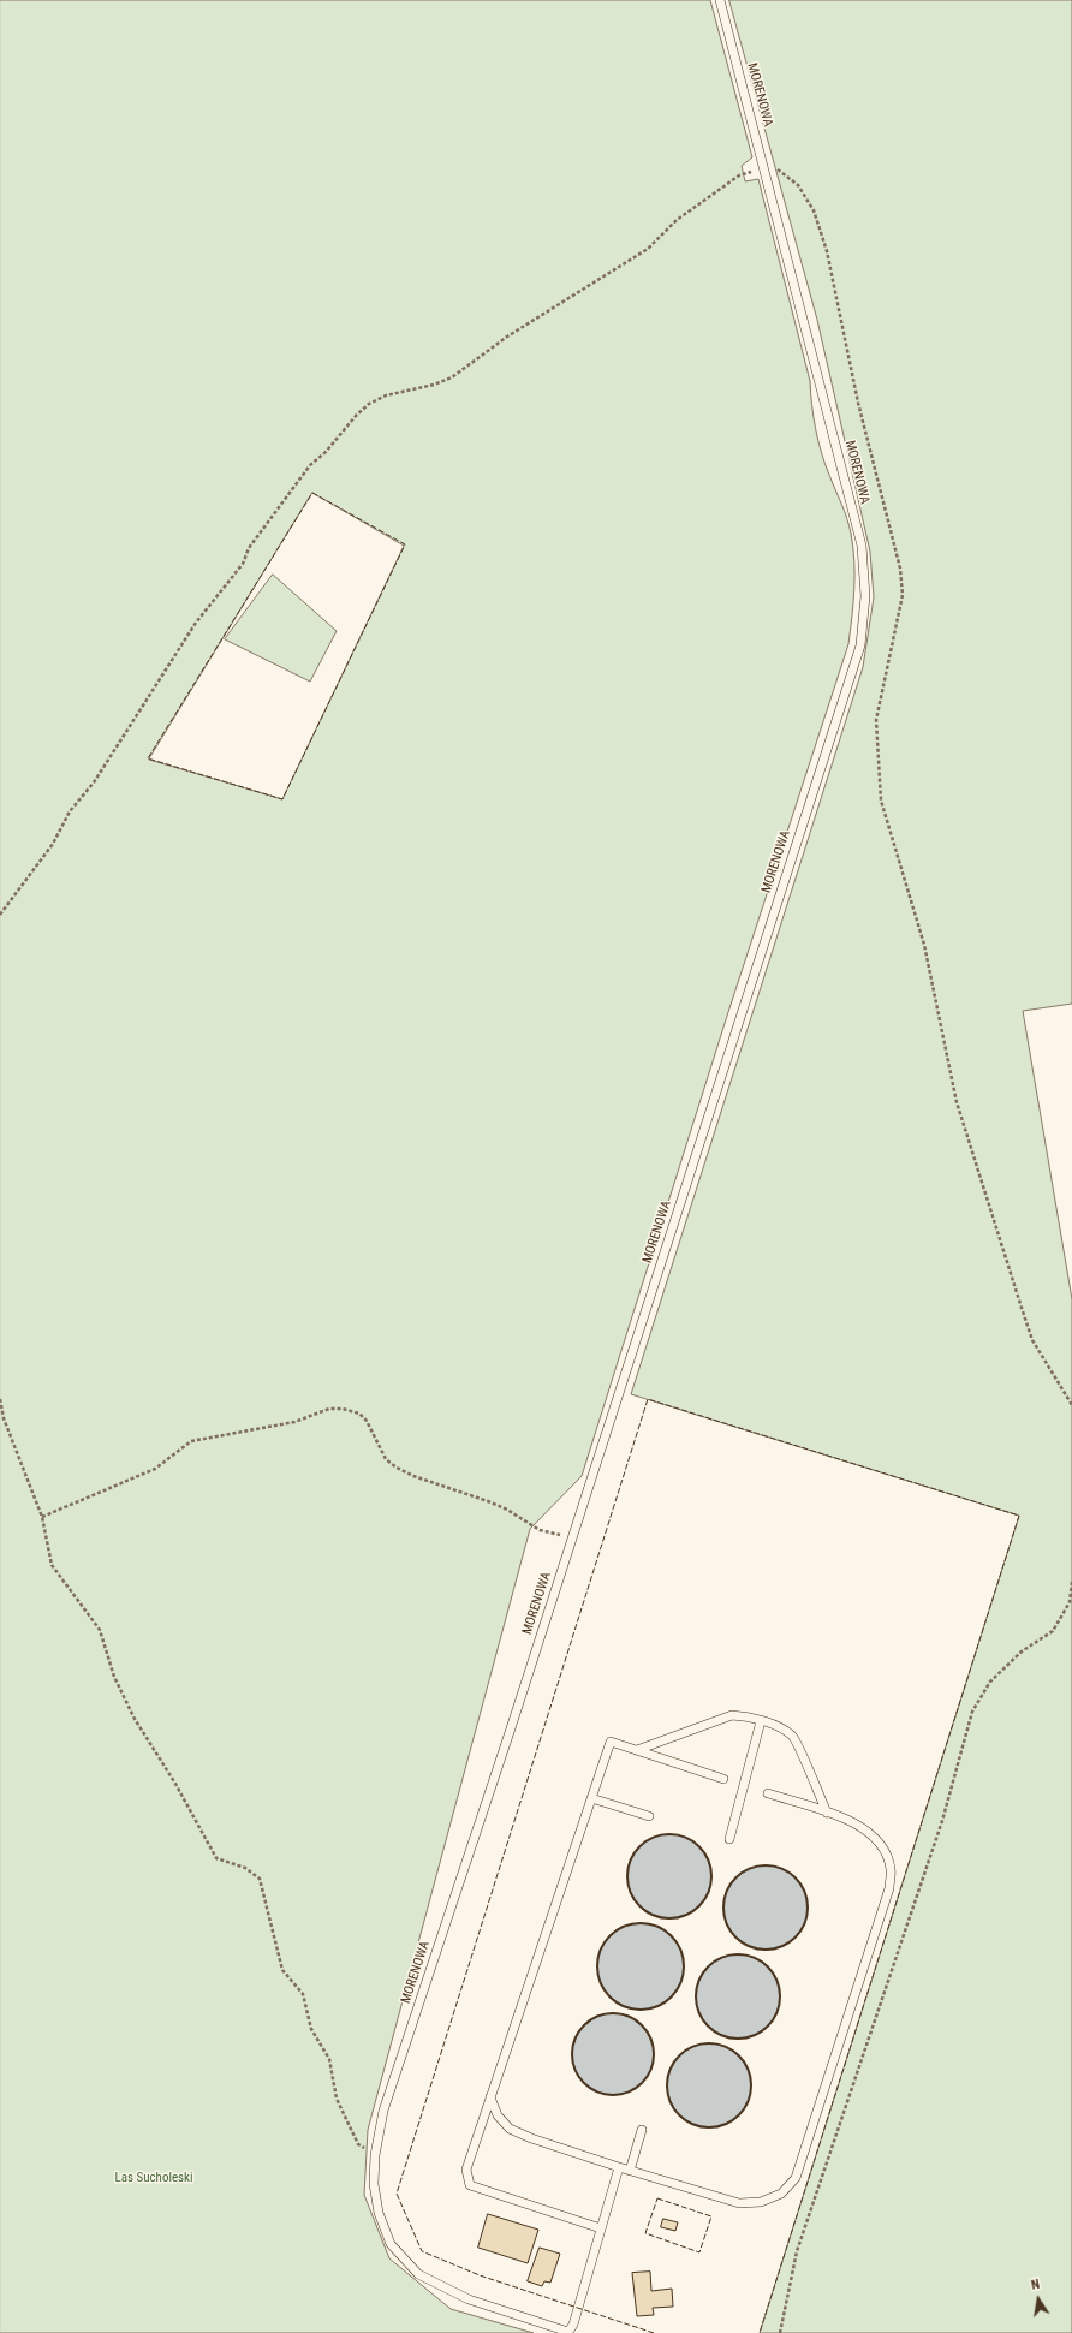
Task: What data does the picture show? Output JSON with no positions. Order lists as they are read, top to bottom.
{
  "streets": {
    "lane": ["MORENOWA"]
  },
  "parks": ["Las Sucholeski"],
  "north": "top"
}
